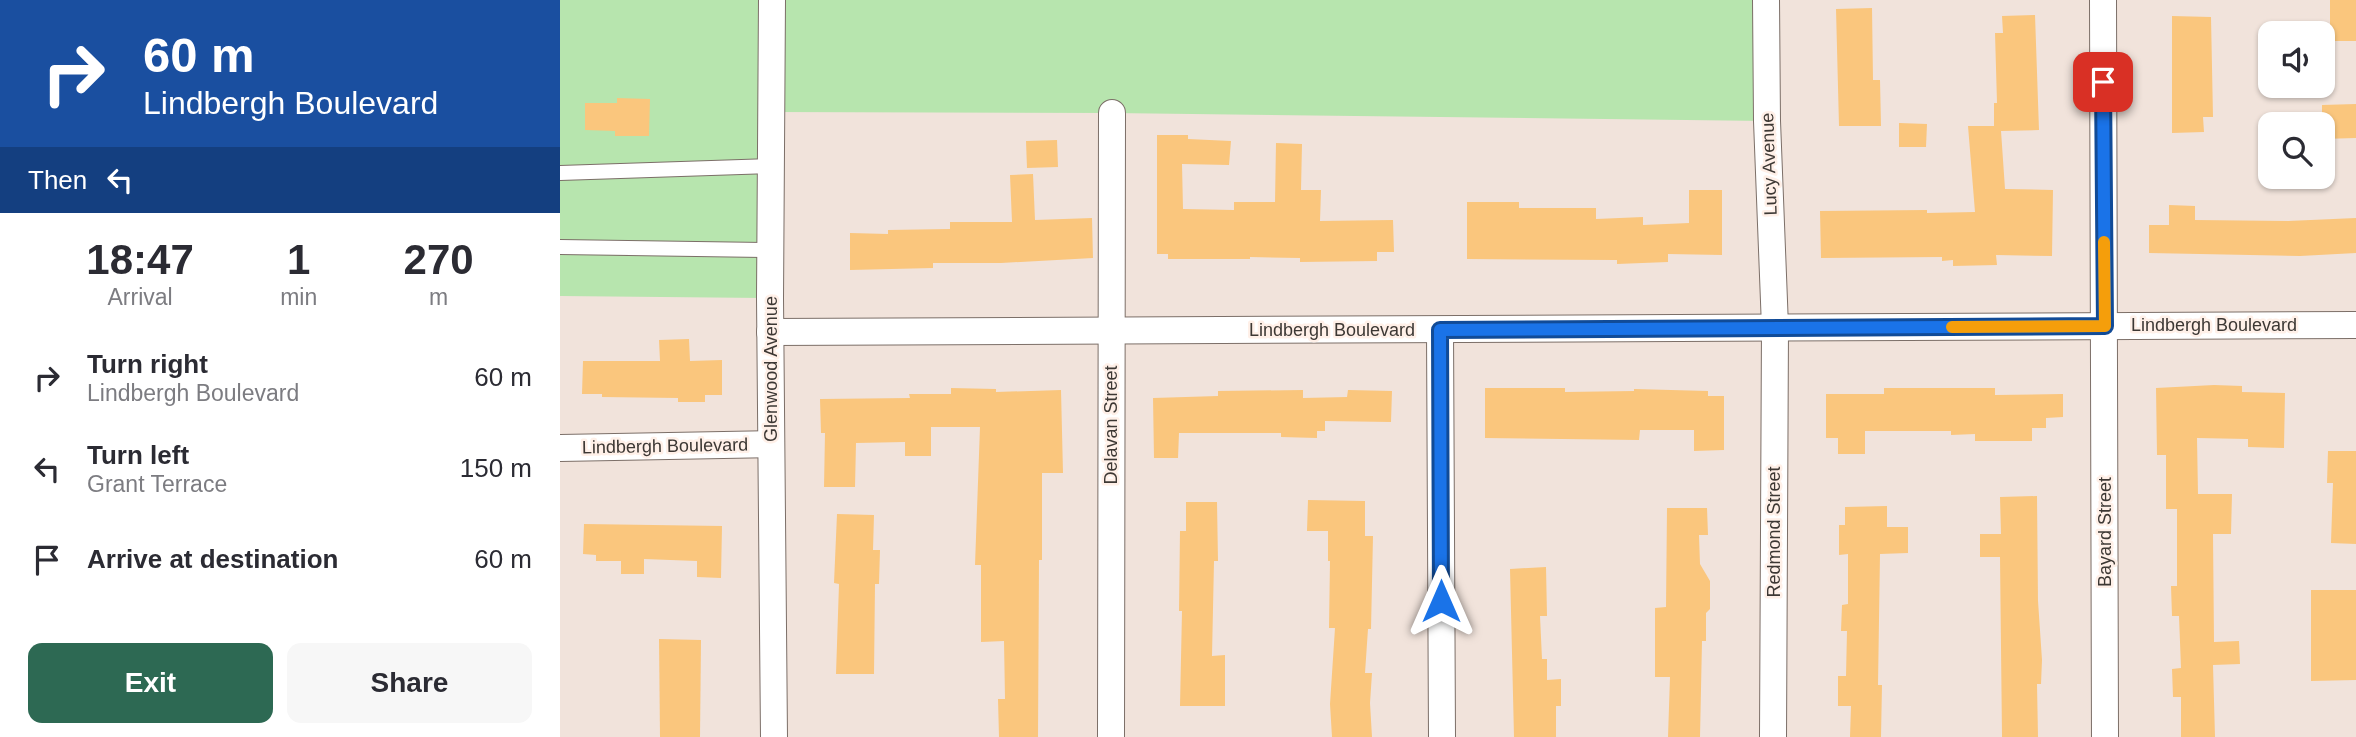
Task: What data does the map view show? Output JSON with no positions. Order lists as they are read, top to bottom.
{
  "streets": {
    "street": [
      "Lucy Avenue",
      "Lindbergh Boulevard",
      "Glenwood Avenue",
      "Delavan Street",
      "Redmond Street",
      "Bayard Street"
    ]
  },
  "crossings": [
    ["Lucy Avenue", "Lindbergh Boulevard"],
    ["Lucy Avenue", "Redmond Street"],
    ["Lindbergh Boulevard", "Glenwood Avenue"],
    ["Lindbergh Boulevard", "Delavan Street"],
    ["Lindbergh Boulevard", "Redmond Street"],
    ["Lindbergh Boulevard", "Bayard Street"]
  ],
  "page": {
    "turn": ["60 m", "Lindbergh Boulevard"],
    "then": "Then",
    "eta": [
      "18:47",
      "Arrival",
      "1",
      "min",
      "270",
      "m"
    ],
    "list": [
      {
        "name": "Turn right",
        "note": "Lindbergh Boulevard",
        "value": "60 m"
      },
      {
        "name": "Turn left",
        "note": "Grant Terrace",
        "value": "150 m"
      },
      {
        "name": "Arrive at destination",
        "value": "60 m"
      }
    ],
    "buttons": ["Exit", "Share"]
  }
}
